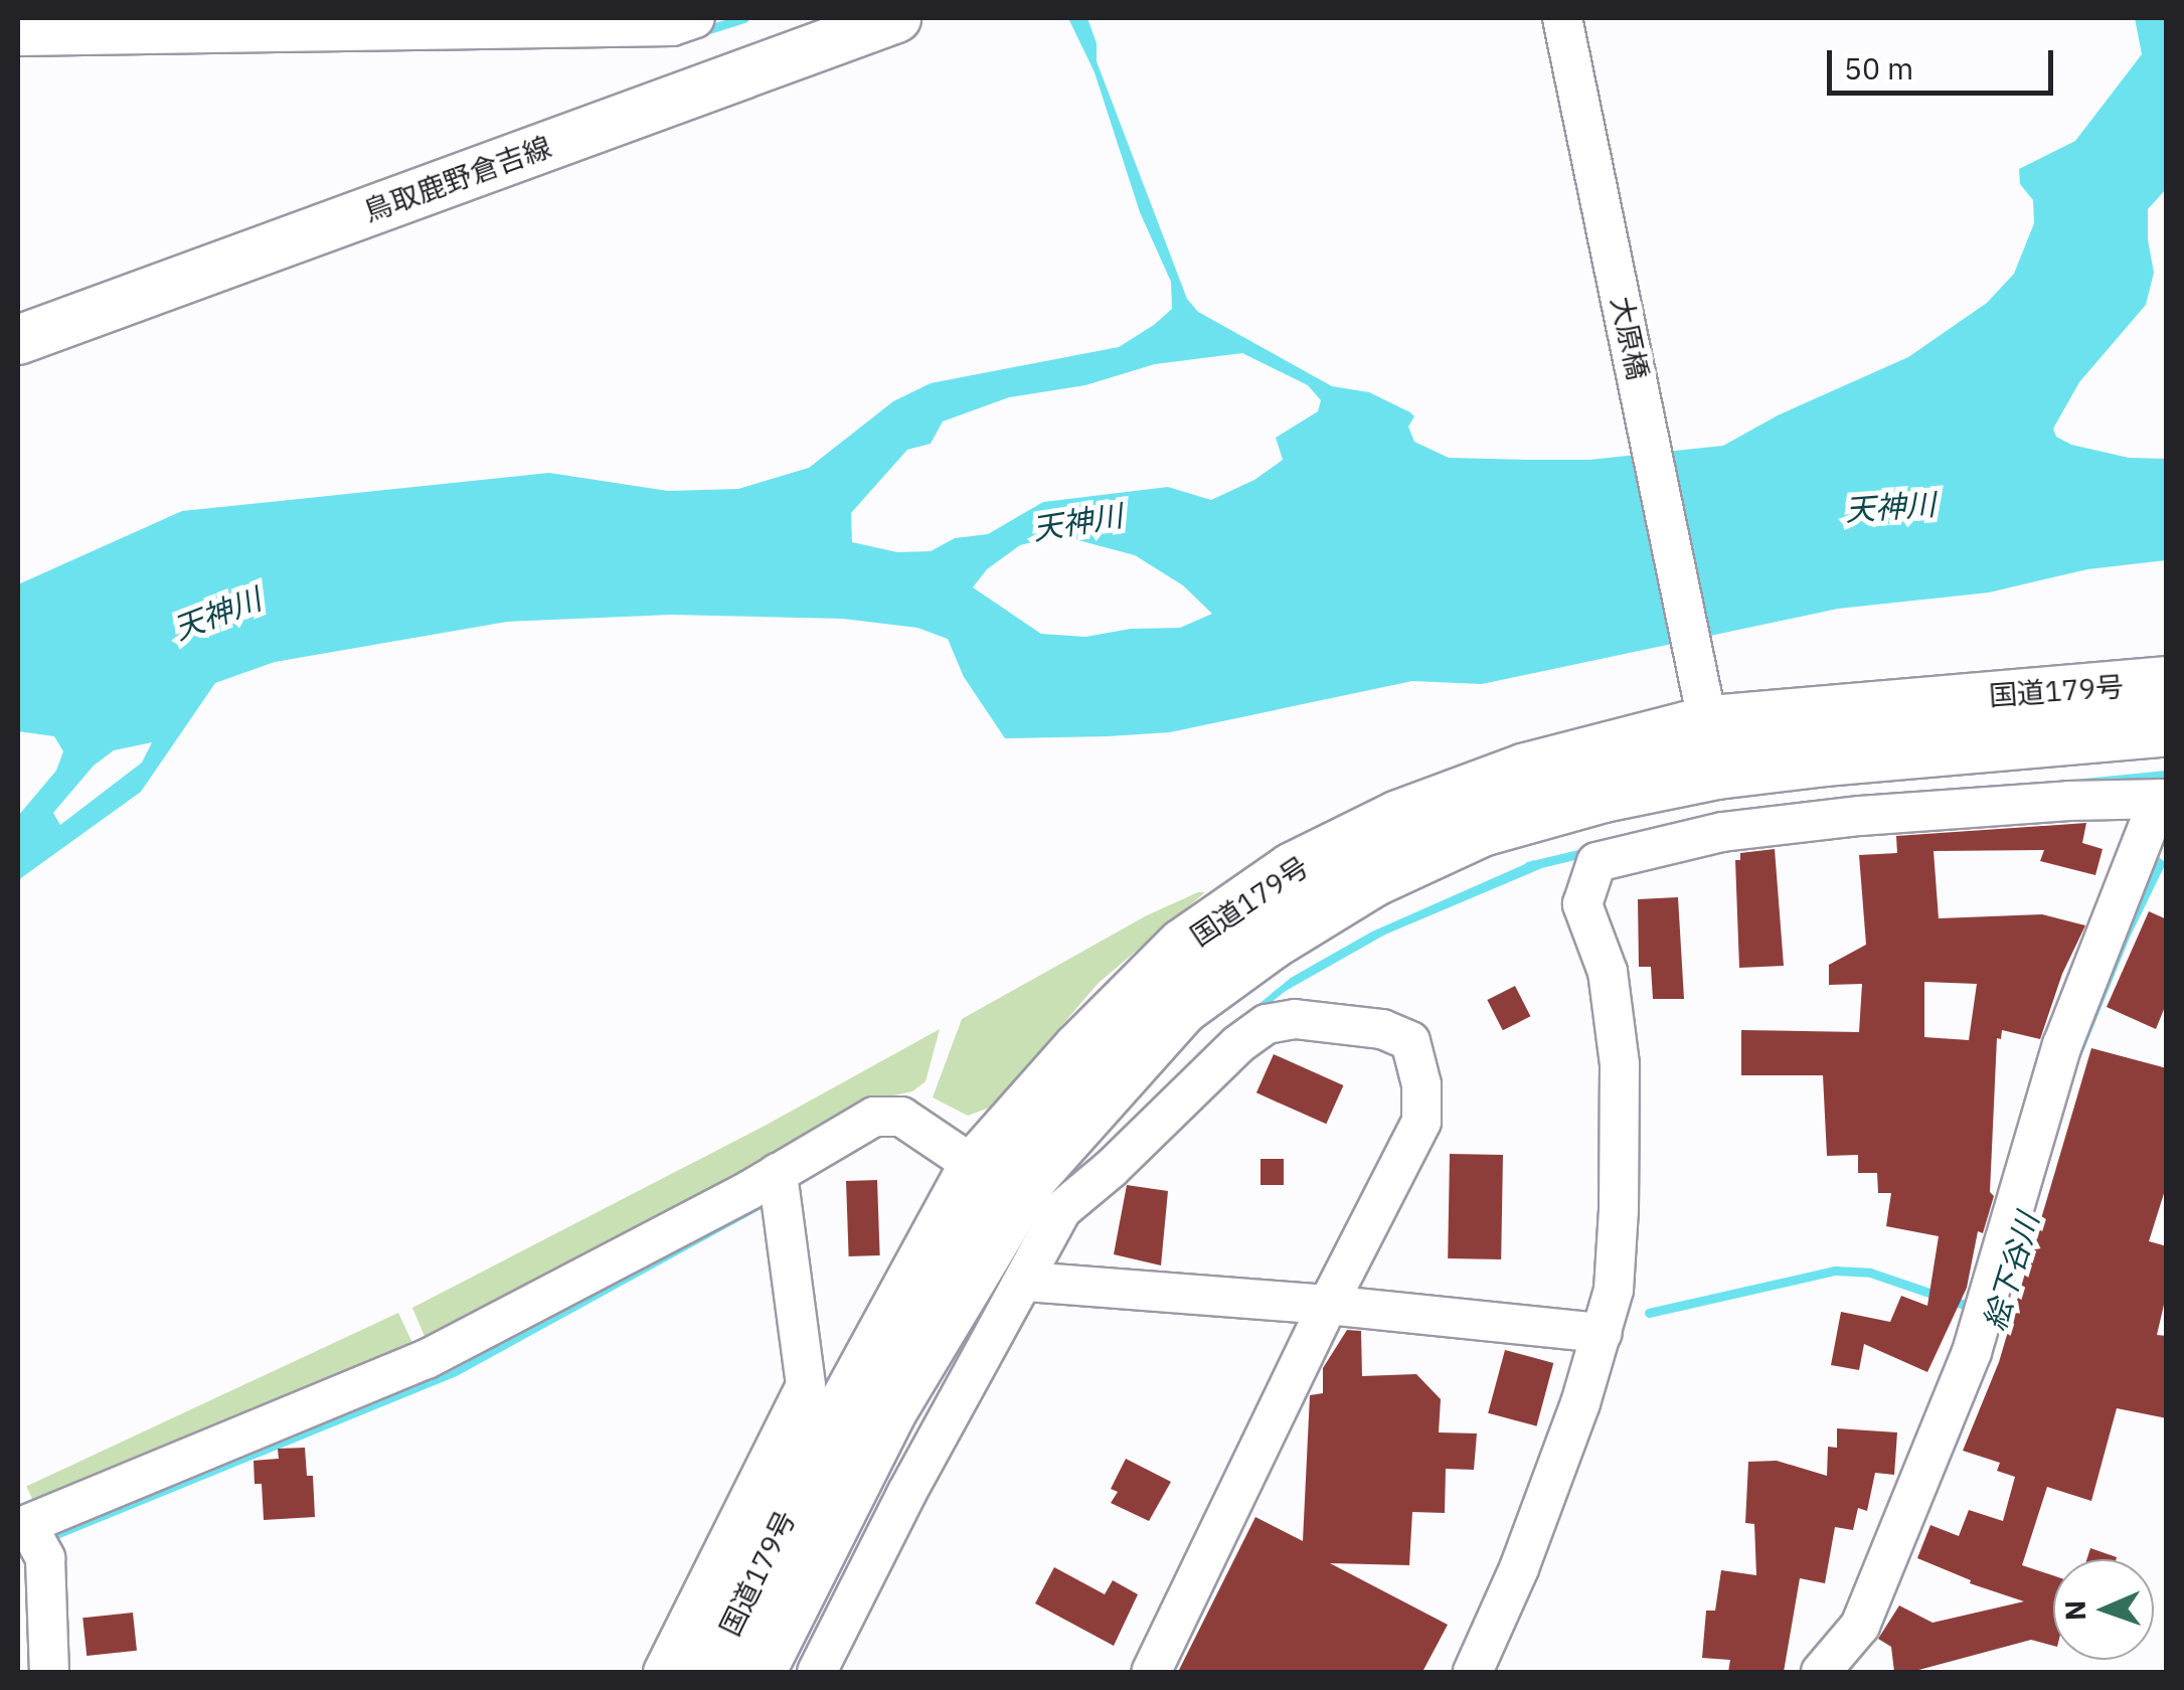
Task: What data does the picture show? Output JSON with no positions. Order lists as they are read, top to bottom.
{
  "streets": {
    "highway": ["国道179号"],
    "main road": ["鳥取鹿野倉吉線"],
    "street": ["大原橋"]
  },
  "crossings": [
    ["大原橋", "国道179号"]
  ],
  "water": ["天神川", "絵下谷川"],
  "scale_bar": "50 m",
  "north": "left"
}
